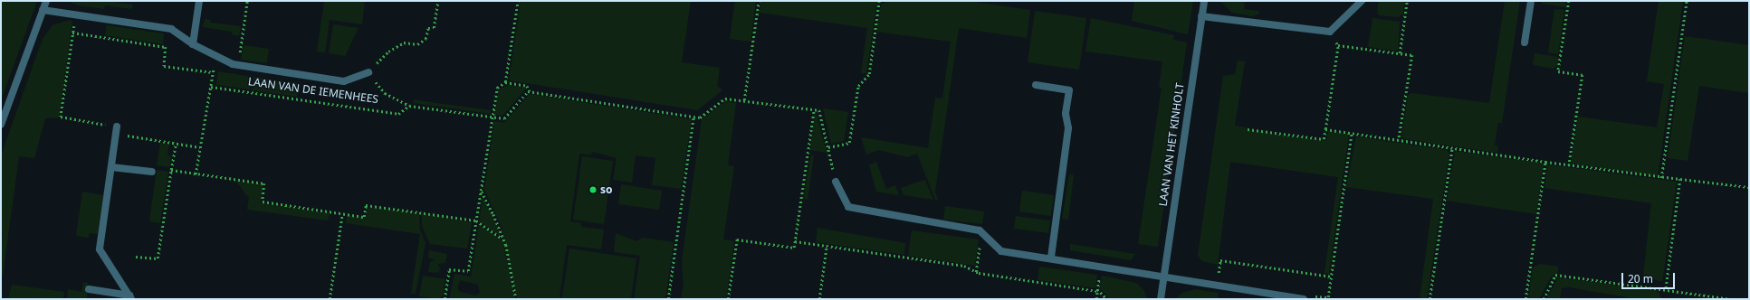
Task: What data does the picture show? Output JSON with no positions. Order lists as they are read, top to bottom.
{
  "streets": {
    "street": ["LAAN VAN DE IEMENHEES", "LAAN VAN HET KINHOLT"]
  },
  "places": ["so"],
  "scale_bar": "20 m"
}
